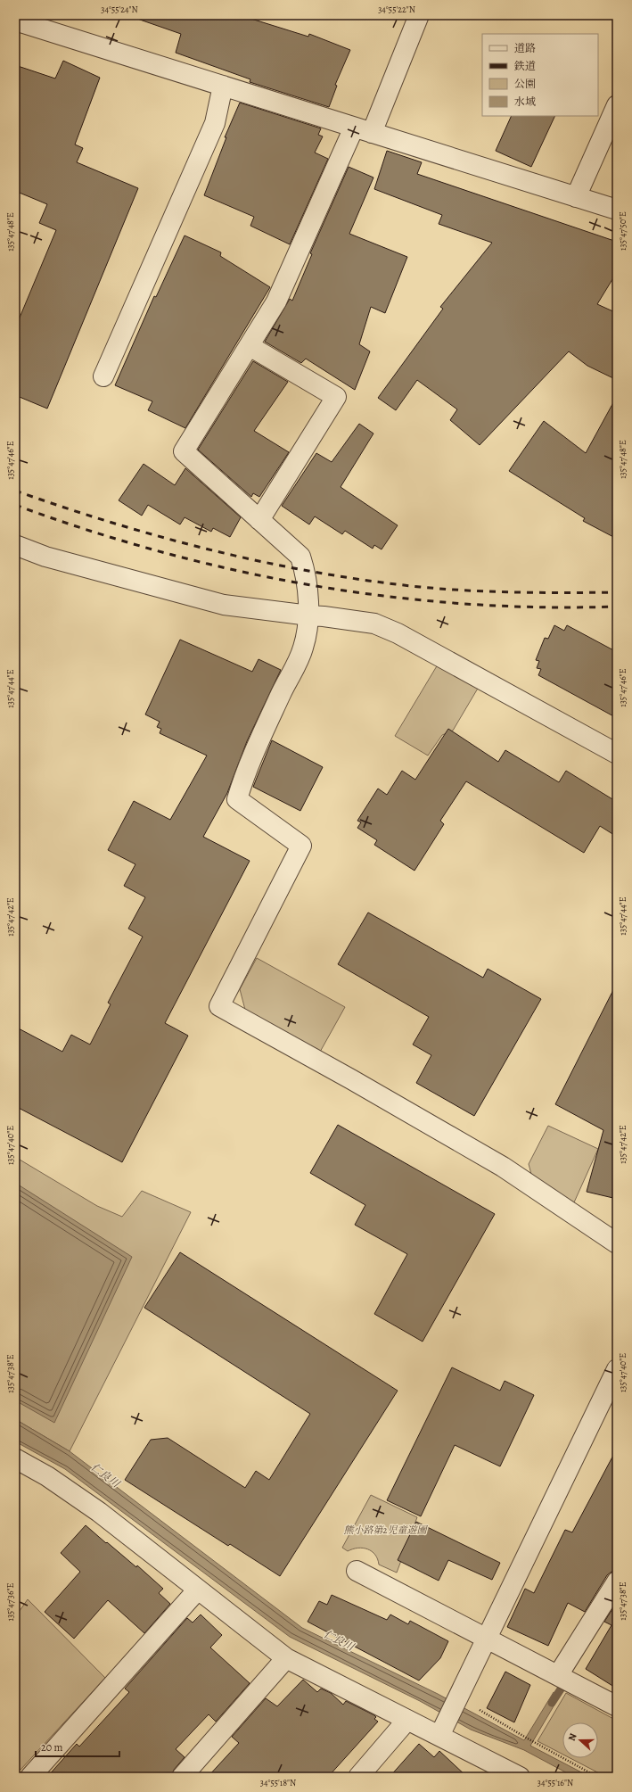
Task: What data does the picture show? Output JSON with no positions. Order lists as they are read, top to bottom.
{
  "water": ["仁良川"],
  "parks": ["熊小路第2児童遊園"],
  "legend": [
    "道路",
    "鉄道",
    "公園",
    "水域"
  ],
  "scale_bar": "20 m",
  "north": "left",
  "coordinates": [
    "34°55'24\"N",
    "34°55'22\"N",
    "135°47'50\"E",
    "135°47'48\"E",
    "135°47'46\"E",
    "135°47'44\"E",
    "135°47'42\"E",
    "135°47'40\"E",
    "135°47'38\"E",
    "135°47'36\"E",
    "34°55'18\"N",
    "34°55'16\"N"
  ]
}
